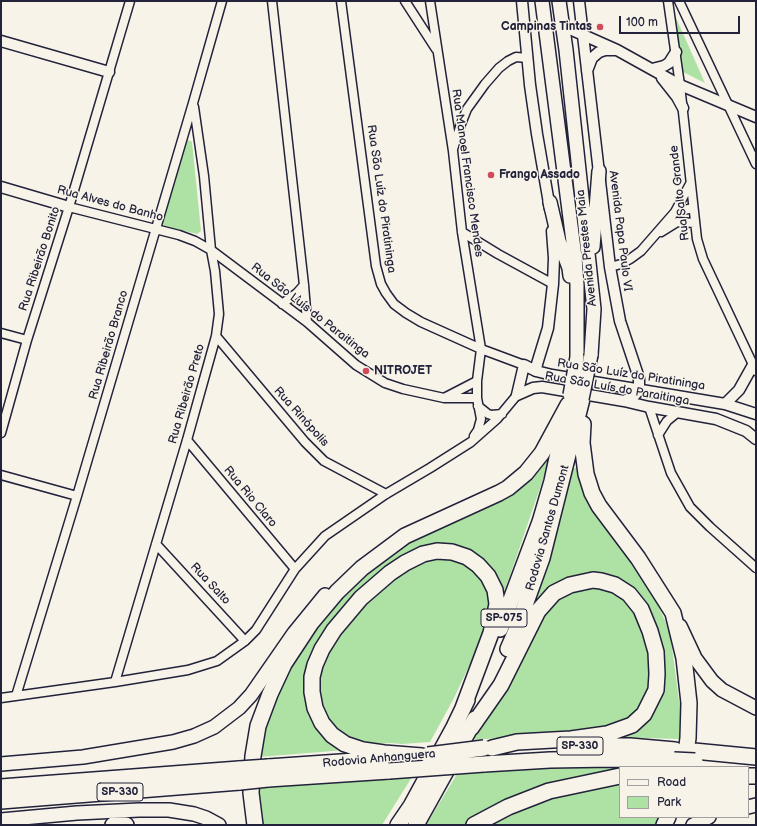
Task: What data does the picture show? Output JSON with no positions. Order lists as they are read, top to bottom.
{
  "streets": {
    "highway": [
      "Avenida Prestes Maia",
      "Rodovia Santos Dumont",
      "SP-075",
      "SP-330",
      "Rodovia Anhanguera"
    ],
    "street": [
      "Rua Manoel Francisco Mendes",
      "Rua Salto Grande",
      "Rua São Luíz do Piratininga",
      "Rua Alves do Banho",
      "Avenida Papa Paulo VI",
      "Rua Ribeirão Bonito",
      "Rua São Luís do Paraitinga",
      "Rua Ribeirão Branco",
      "Rua Ribeirão Preto",
      "Rua Rinópolis",
      "Rua Rio Claro",
      "Rua Salto"
    ]
  },
  "crossings": [
    ["Rua Manoel Francisco Mendes", "Rua São Luíz do Piratininga"],
    ["Rua São Luíz do Piratininga", "Avenida Papa Paulo VI"],
    ["Rua São Luíz do Piratininga", "Rua São Luís do Paraitinga"],
    ["Rua Alves do Banho", "Rua Ribeirão Bonito"],
    ["Rua Alves do Banho", "Rua São Luís do Paraitinga"],
    ["Rua Alves do Banho", "Rua Ribeirão Branco"],
    ["Rua Alves do Banho", "Rua Ribeirão Preto"],
    ["Avenida Prestes Maia", "Rodovia Santos Dumont"],
    ["Rua São Luís do Paraitinga", "Rua Ribeirão Preto"],
    ["Rua Ribeirão Branco", "Rua Ribeirão Preto"],
    ["Rua Ribeirão Preto", "Rua Rinópolis"],
    ["Rua Ribeirão Preto", "Rua Rio Claro"],
    ["Rua Ribeirão Preto", "Rua Salto"]
  ],
  "places": ["Campinas Tintas", "Frango Assado", "NITROJET"],
  "legend": ["Road", "Park"],
  "scale_bar": "100 m"
}
